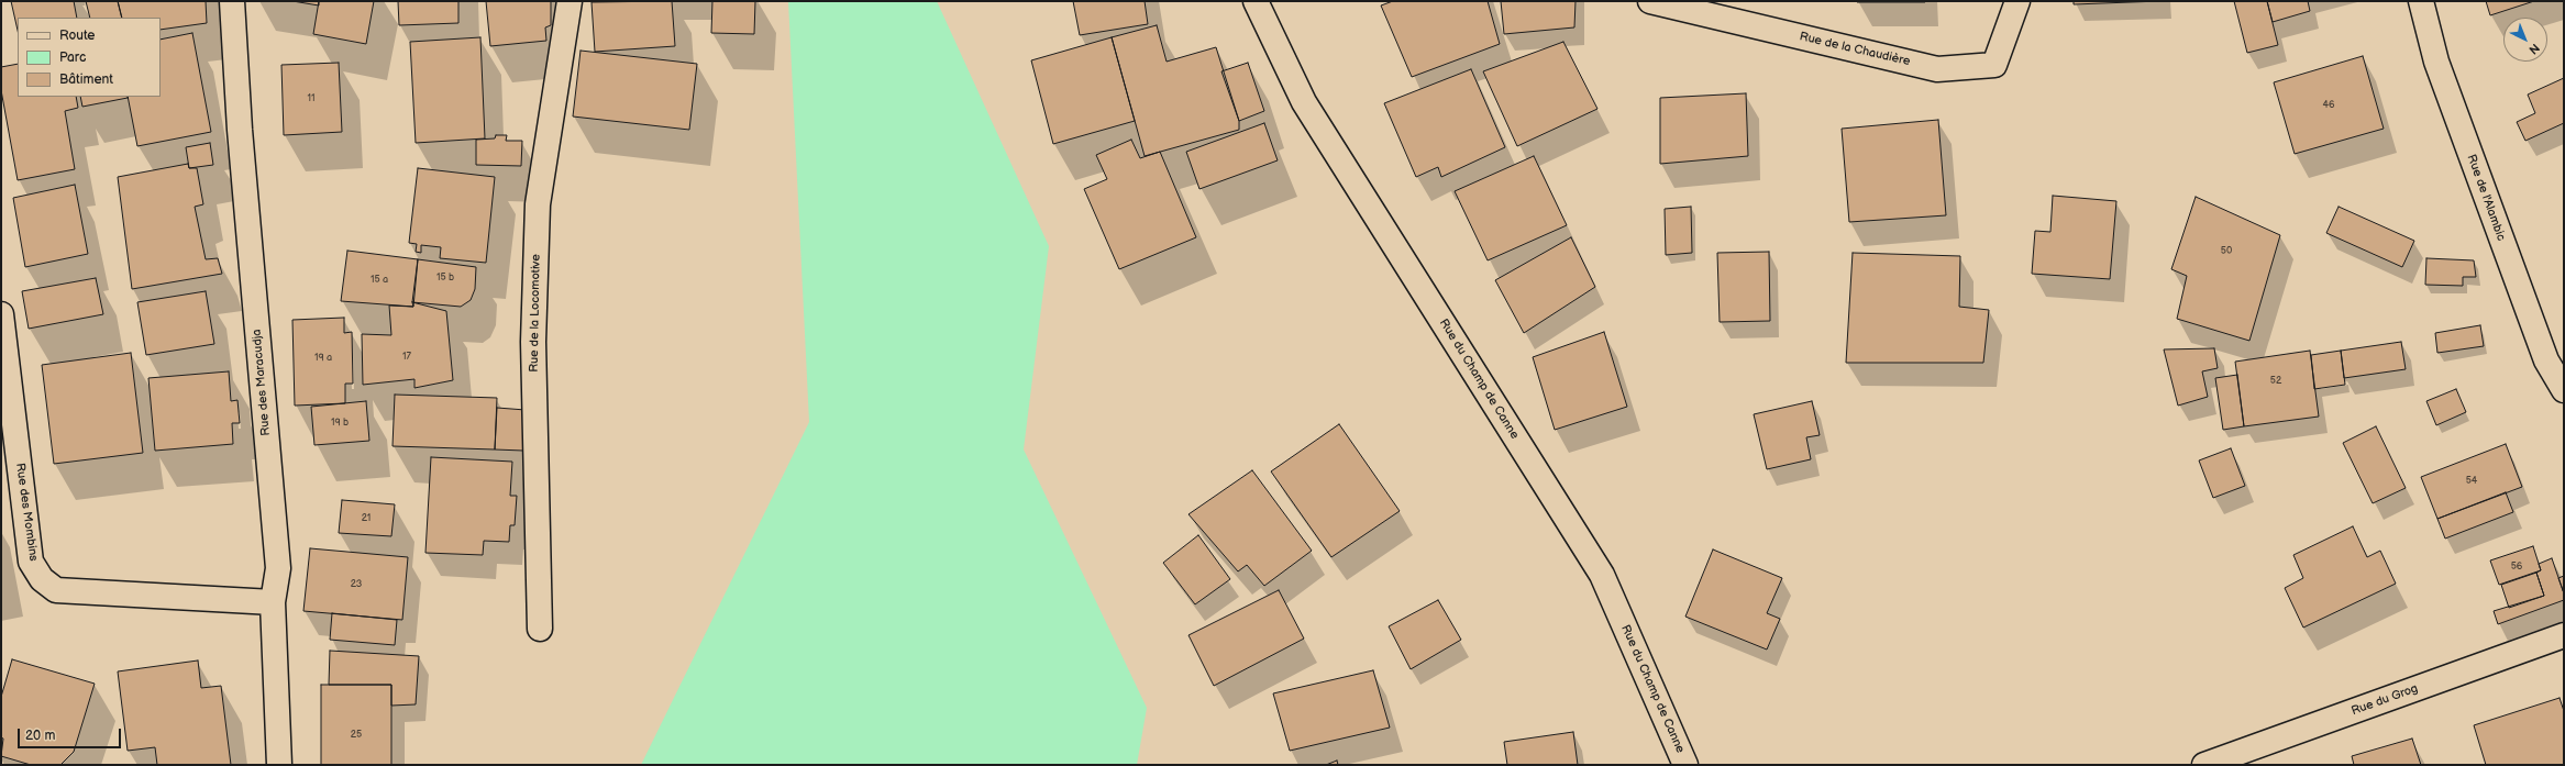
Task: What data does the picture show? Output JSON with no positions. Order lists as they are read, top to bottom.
{
  "streets": {
    "street": [
      "Rue de la Chaudière",
      "Rue de l'Alambic",
      "Rue de la Locomotive",
      "Rue du Champ de Canne",
      "Rue des Maracudja",
      "Rue des Mombins",
      "Rue du Grog"
    ]
  },
  "crossings": [
    ["Rue des Maracudja", "Rue des Mombins"]
  ],
  "house_numbers": [
    "11",
    "46",
    "50",
    "15 b",
    "15 a",
    "17",
    "19 a",
    "52",
    "19 b",
    "54",
    "21",
    "56",
    "23",
    "25"
  ],
  "legend": ["Route", "Parc", "Bâtiment"],
  "scale_bar": "20 m",
  "north": "bottom right"
}
